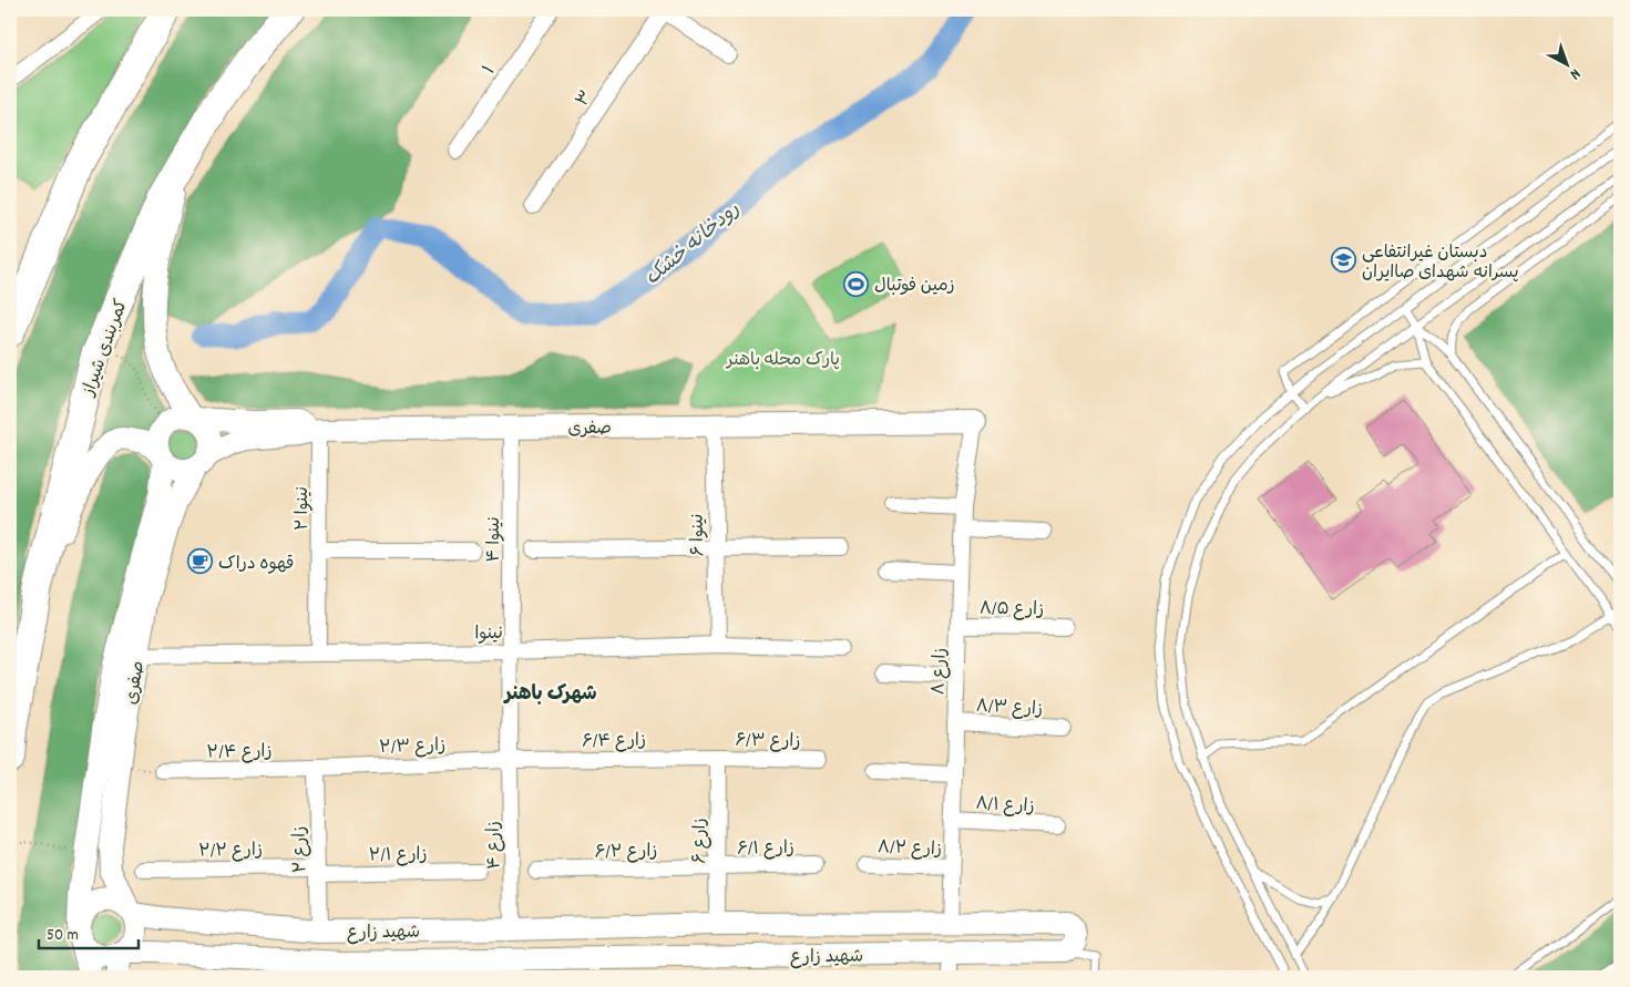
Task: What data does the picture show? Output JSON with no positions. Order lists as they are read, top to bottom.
{
  "streets": {
    "highway": ["کمربندی شیراز"],
    "street": [
      "۱",
      "۳",
      "صفری",
      "۲ نینوا",
      "۶ نینوا",
      "۴ نینوا",
      "۸/۵ زارع",
      "نینوا",
      "۸ زارع",
      "۸/۳ زارع",
      "۶/۴ زارع",
      "۶/۳ زارع",
      "۲/۳ زارع",
      "۲/۴ زارع",
      "۸/۱ زارع",
      "۶ زارع",
      "۴ زارع",
      "۶/۱ زارع",
      "۸/۲ زارع",
      "۲/۲ زارع",
      "۲ زارع",
      "۶/۲ زارع",
      "۲/۱ زارع",
      "شهید زارع"
    ]
  },
  "crossings": [
    ["صفری", "۲ نینوا"],
    ["صفری", "۶ نینوا"],
    ["صفری", "۴ نینوا"],
    ["صفری", "نینوا"],
    ["صفری", "۸ زارع"],
    ["صفری", "شهید زارع"],
    ["۲ نینوا", "نینوا"],
    ["۶ نینوا", "نینوا"],
    ["۴ نینوا", "نینوا"],
    ["۴ نینوا", "۶/۴ زارع"],
    ["۴ نینوا", "۲/۳ زارع"],
    ["۴ نینوا", "۴ زارع"],
    ["۸/۵ زارع", "۸ زارع"],
    ["۸ زارع", "۸/۳ زارع"],
    ["۸ زارع", "۸/۱ زارع"],
    ["۸ زارع", "۸/۲ زارع"],
    ["۸ زارع", "شهید زارع"],
    ["۶/۴ زارع", "۶/۳ زارع"],
    ["۶/۴ زارع", "۲/۳ زارع"],
    ["۶/۴ زارع", "۶ زارع"],
    ["۶/۴ زارع", "۴ زارع"],
    ["۶/۳ زارع", "۶ زارع"],
    ["۲/۳ زارع", "۲/۴ زارع"],
    ["۲/۳ زارع", "۴ زارع"],
    ["۲/۳ زارع", "۲ زارع"],
    ["۲/۴ زارع", "۲ زارع"],
    ["۶ زارع", "۶/۱ زارع"],
    ["۶ زارع", "۶/۲ زارع"],
    ["۶ زارع", "شهید زارع"],
    ["۴ زارع", "شهید زارع"],
    ["۶/۱ زارع", "۶/۲ زارع"],
    ["۲/۲ زارع", "۲ زارع"],
    ["۲/۲ زارع", "۲/۱ زارع"],
    ["۲ زارع", "۲/۱ زارع"],
    ["۲ زارع", "شهید زارع"]
  ],
  "districts": ["شهرک باهنر"],
  "water": ["رودخانه خشک"],
  "parks": ["پارک محله باهنر"],
  "places": {
    "school or university": ["دبستان غیرانتفاعی پسرانه شهدای صاایران"],
    "sports": ["زمین فوتبال"],
    "cafe": ["قهوه دراک"]
  },
  "scale_bar": "50 m",
  "north": "bottom right"
}
